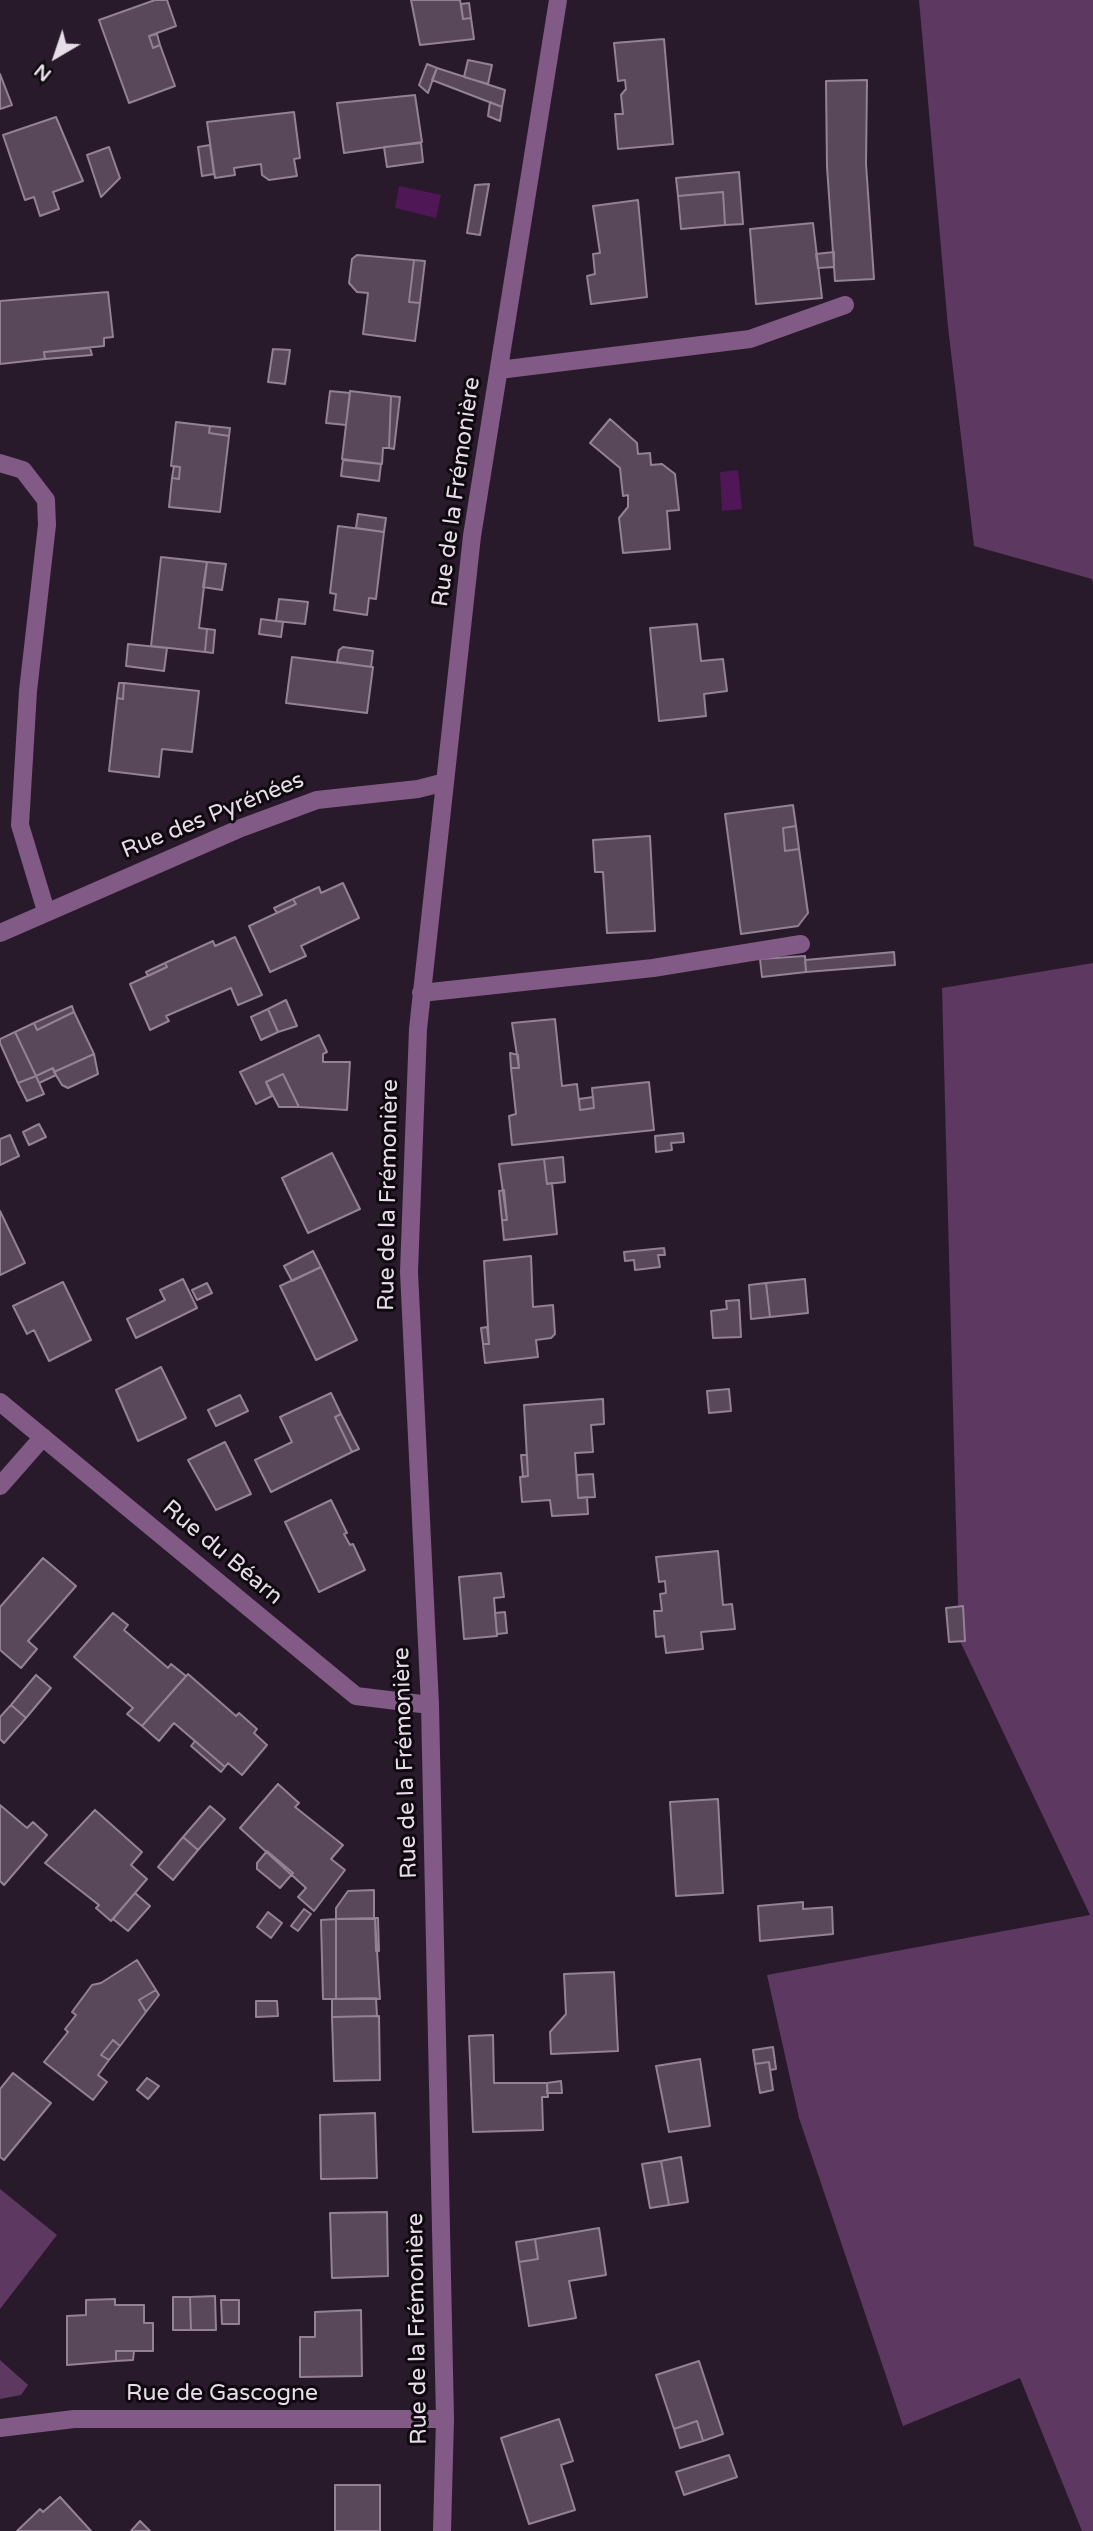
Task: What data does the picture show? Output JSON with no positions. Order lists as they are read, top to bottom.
{
  "streets": {
    "street": [
      "Rue de la Frémonière",
      "Rue des Pyrénées",
      "Rue du Béarn",
      "Rue de Gascogne"
    ]
  },
  "crossings": [
    ["Rue de la Frémonière", "Rue des Pyrénées"],
    ["Rue de la Frémonière", "Rue du Béarn"],
    ["Rue de la Frémonière", "Rue de Gascogne"]
  ],
  "north": "bottom left"
}
